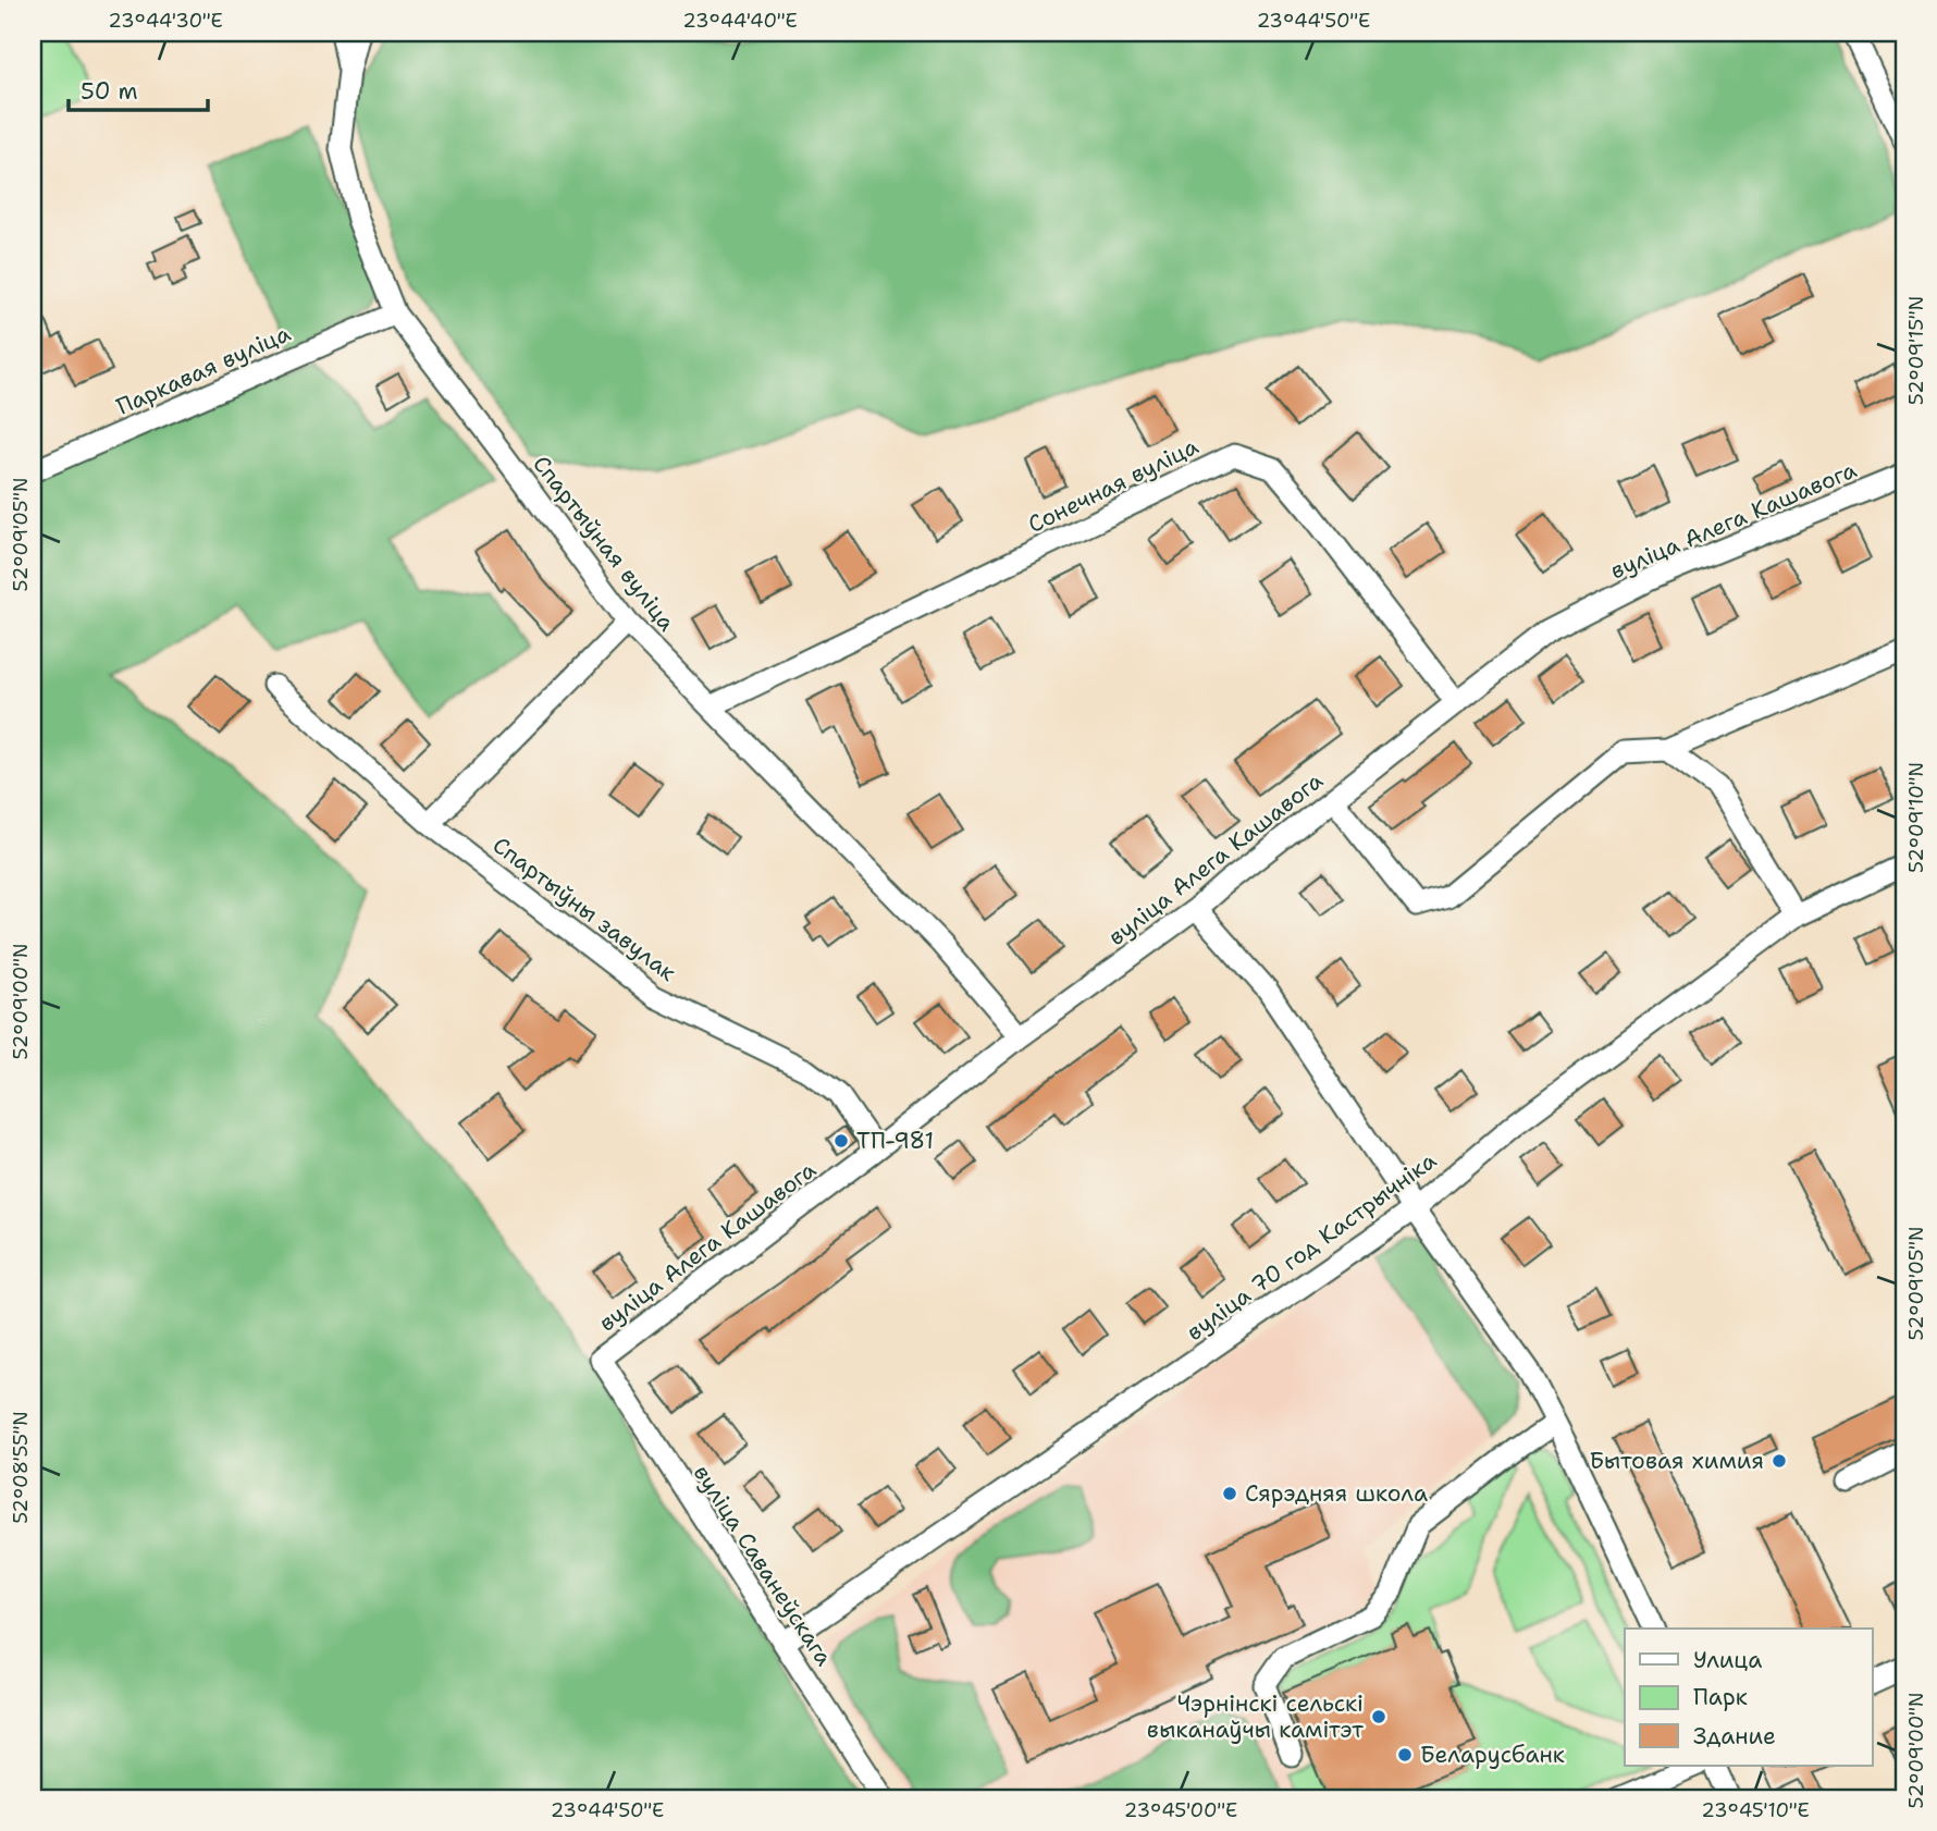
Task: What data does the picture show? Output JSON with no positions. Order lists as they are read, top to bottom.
{
  "streets": {
    "street": [
      "Паркавая вуліца",
      "Сонечная вуліца",
      "вуліца Алега Кашавога",
      "Спартыўная вуліца",
      "Спартыўны завулак",
      "вуліца 70 год Кастрычніка",
      "вуліца Саванеўскага"
    ]
  },
  "crossings": [
    ["Паркавая вуліца", "Спартыўная вуліца"],
    ["Сонечная вуліца", "вуліца Алега Кашавога"],
    ["Сонечная вуліца", "Спартыўная вуліца"],
    ["вуліца Алега Кашавога", "Спартыўная вуліца"],
    ["вуліца Алега Кашавога", "Спартыўны завулак"],
    ["вуліца Алега Кашавога", "вуліца Саванеўскага"],
    ["вуліца 70 год Кастрычніка", "вуліца Саванеўскага"]
  ],
  "places": [
    "ТП-981",
    "Бытовая химия",
    "Сярэдняя школа",
    "Чэрнінскі сельскі выканаўчы камітэт",
    "Беларусбанк"
  ],
  "legend": ["Улица", "Парк", "Здание"],
  "scale_bar": "50 m",
  "coordinates": [
    "23°44'30\"E",
    "23°44'40\"E",
    "23°44'50\"E",
    "52°09'15\"N",
    "52°09'05\"N",
    "52°09'10\"N",
    "52°09'00\"N",
    "52°08'55\"N",
    "23°45'00\"E",
    "23°45'10\"E"
  ]
}
